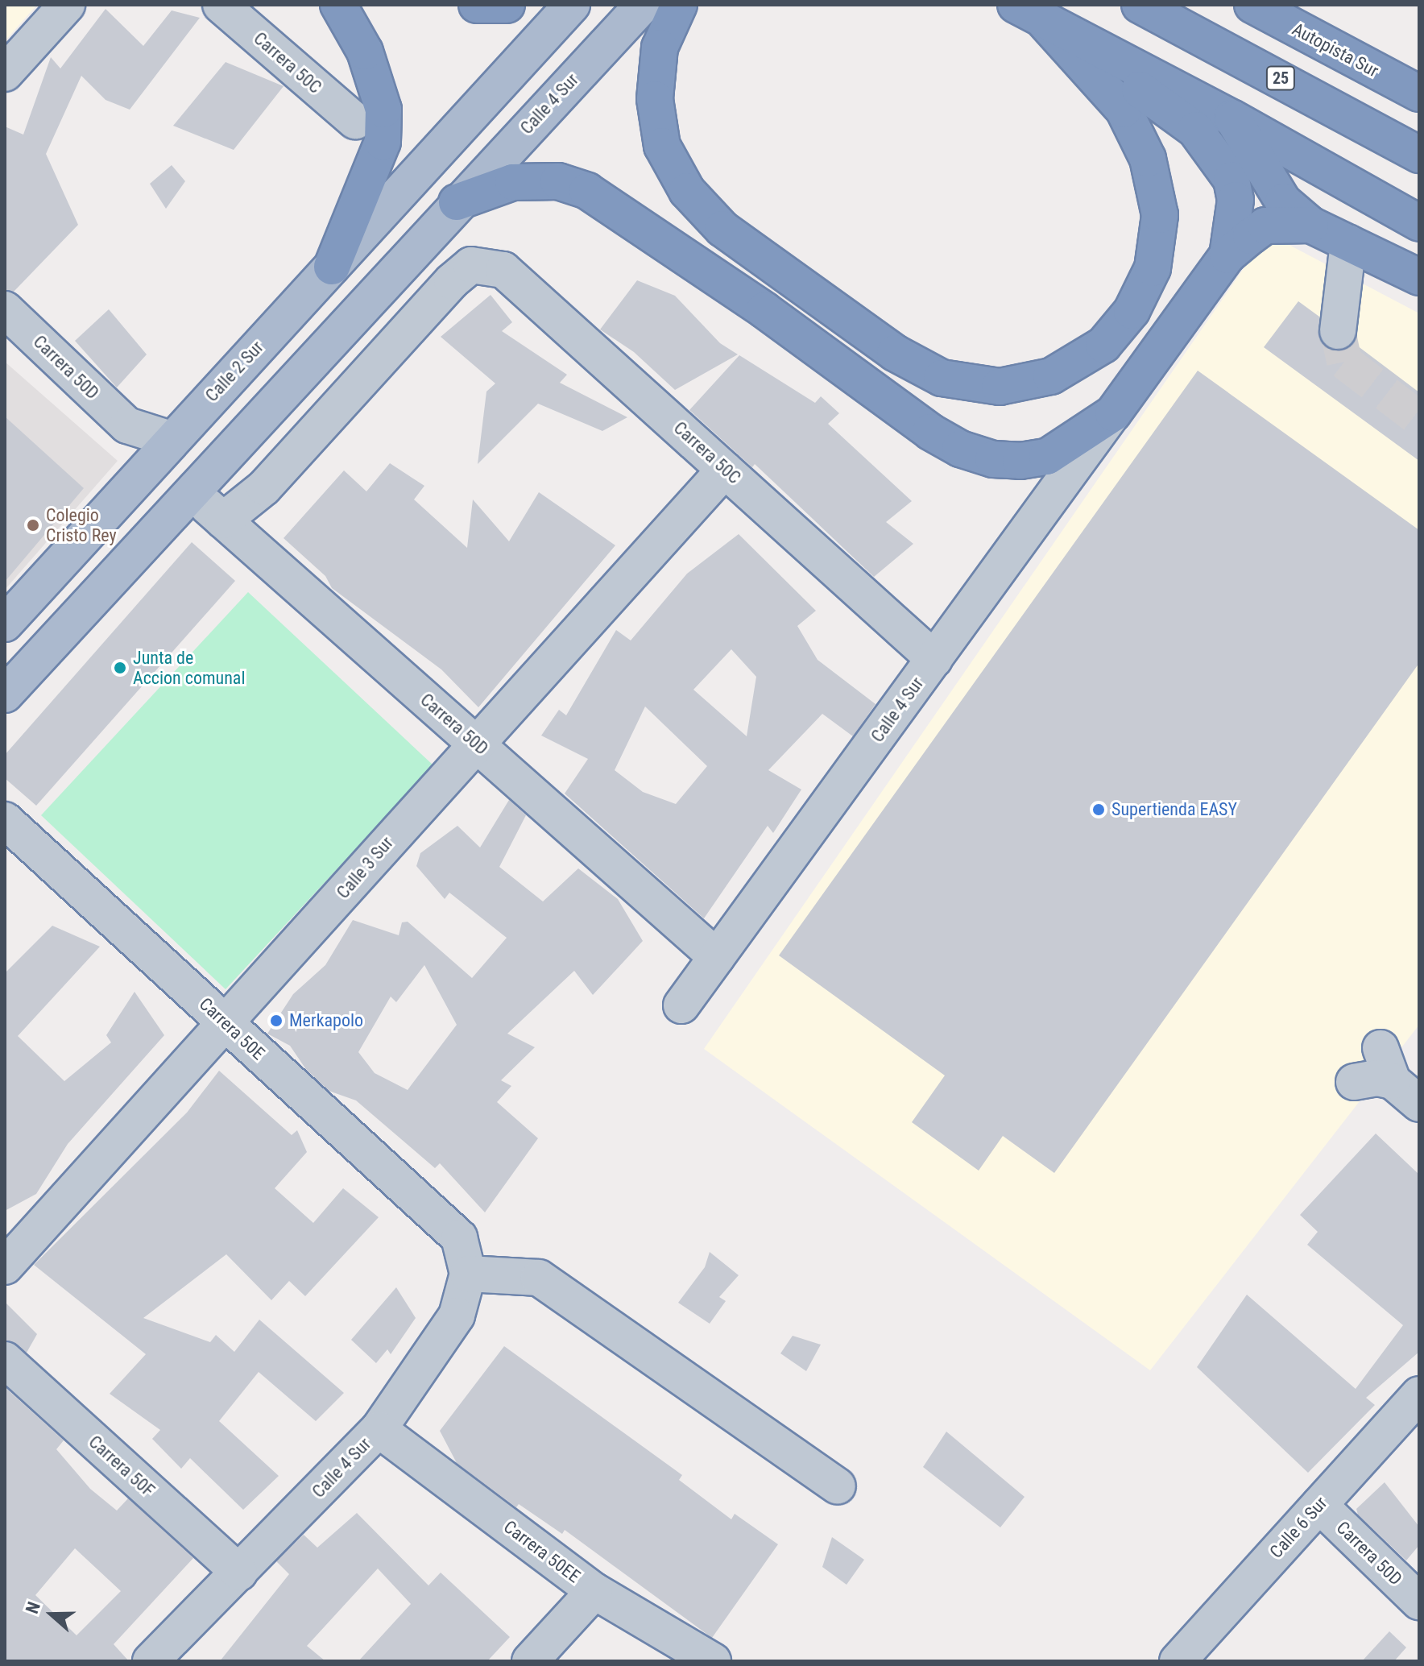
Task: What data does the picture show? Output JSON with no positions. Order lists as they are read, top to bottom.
{
  "streets": {
    "highway": ["Autopista Sur", "25"],
    "main road": ["Calle 4 Sur", "Calle 2 Sur"],
    "street": [
      "Carrera 50C",
      "Carrera 50D",
      "Calle 3 Sur",
      "Carrera 50E",
      "Carrera 50F",
      "Calle 6 Sur",
      "Carrera 50EE"
    ]
  },
  "crossings": [
    ["Carrera 50C", "Calle 4 Sur"],
    ["Carrera 50C", "Carrera 50D"],
    ["Carrera 50C", "Calle 3 Sur"],
    ["Calle 4 Sur", "Carrera 50D"],
    ["Calle 4 Sur", "Carrera 50E"],
    ["Calle 4 Sur", "Carrera 50F"],
    ["Calle 4 Sur", "Carrera 50EE"],
    ["Carrera 50D", "Calle 2 Sur"],
    ["Carrera 50D", "Calle 3 Sur"],
    ["Carrera 50D", "Calle 6 Sur"],
    ["Calle 3 Sur", "Carrera 50E"]
  ],
  "places": [
    "Colegio Cristo Rey",
    "Junta de Accion comunal",
    "Supertienda EASY",
    "Merkapolo"
  ],
  "north": "left"
}
